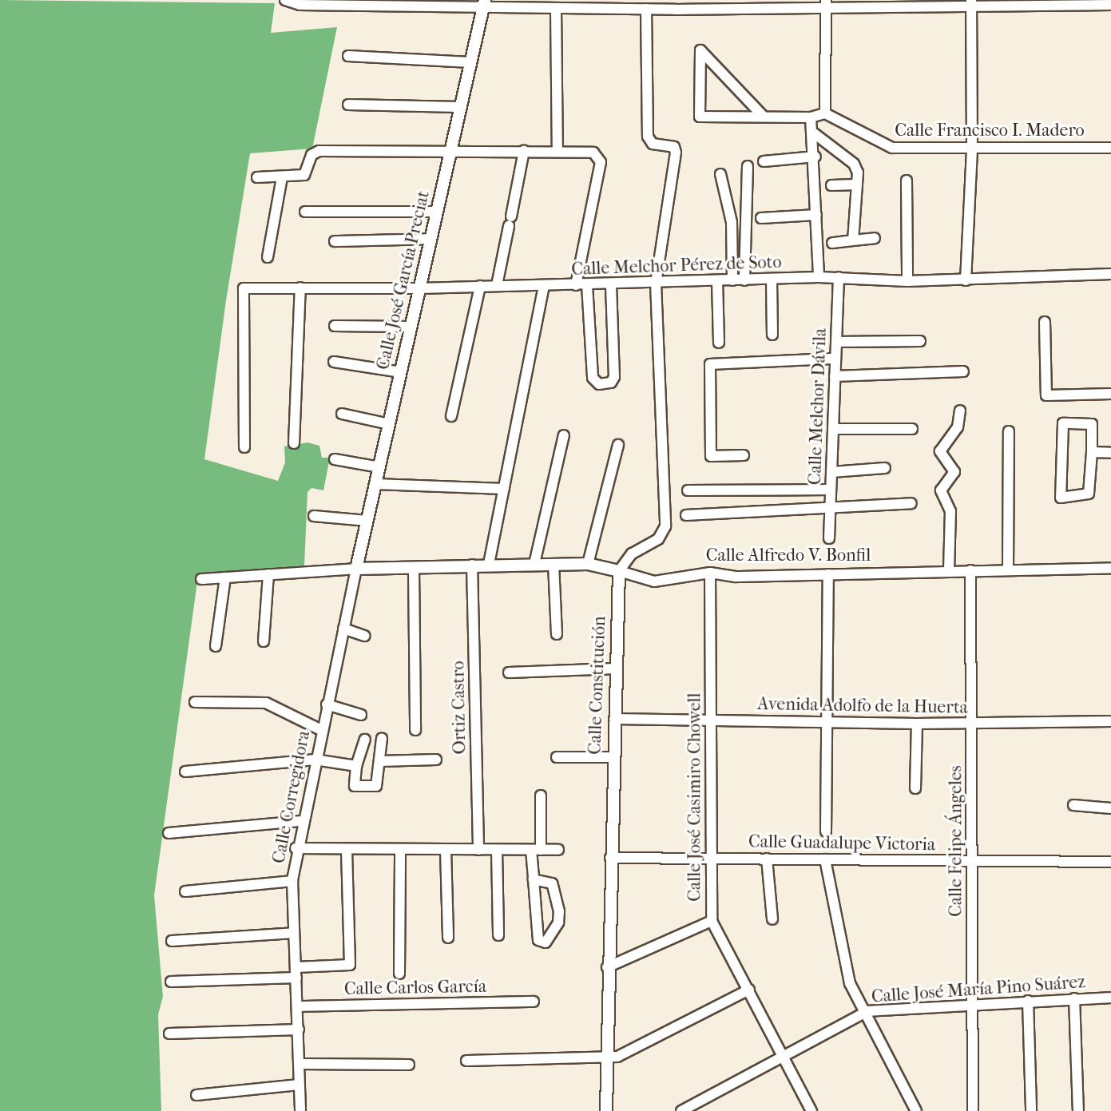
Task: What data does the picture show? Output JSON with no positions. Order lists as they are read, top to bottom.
{
  "streets": {
    "street": [
      "Calle Francisco I. Madero",
      "Calle Melchor Pérez de Soto",
      "Calle José García Preciat",
      "Calle Melchor Dávila",
      "Calle Alfredo V. Bonfil",
      "Calle Constitución",
      "Avenida Adolfo de la Huerta",
      "Ortiz Castro",
      "Calle Corregidora",
      "Calle José Casimiro Chowell",
      "Calle Felipe Ángeles",
      "Calle Guadalupe Victoria",
      "Calle Carlos García",
      "Calle José María Pino Suárez"
    ]
  },
  "crossings": [
    ["Calle Melchor Pérez de Soto", "Calle José García Preciat"],
    ["Calle Melchor Pérez de Soto", "Calle Melchor Dávila"],
    ["Calle José García Preciat", "Calle Alfredo V. Bonfil"],
    ["Calle José García Preciat", "Calle Corregidora"],
    ["Calle Alfredo V. Bonfil", "Calle Constitución"],
    ["Calle Alfredo V. Bonfil", "Ortiz Castro"],
    ["Calle Alfredo V. Bonfil", "Calle Corregidora"],
    ["Calle Alfredo V. Bonfil", "Calle José Casimiro Chowell"],
    ["Calle Alfredo V. Bonfil", "Calle Felipe Ángeles"],
    ["Calle Constitución", "Avenida Adolfo de la Huerta"],
    ["Calle Constitución", "Calle Guadalupe Victoria"],
    ["Avenida Adolfo de la Huerta", "Calle José Casimiro Chowell"],
    ["Avenida Adolfo de la Huerta", "Calle Felipe Ángeles"],
    ["Calle Corregidora", "Calle Carlos García"],
    ["Calle José Casimiro Chowell", "Calle Guadalupe Victoria"],
    ["Calle José Casimiro Chowell", "Calle José María Pino Suárez"],
    ["Calle Felipe Ángeles", "Calle Guadalupe Victoria"],
    ["Calle Felipe Ángeles", "Calle José María Pino Suárez"]
  ]
}
